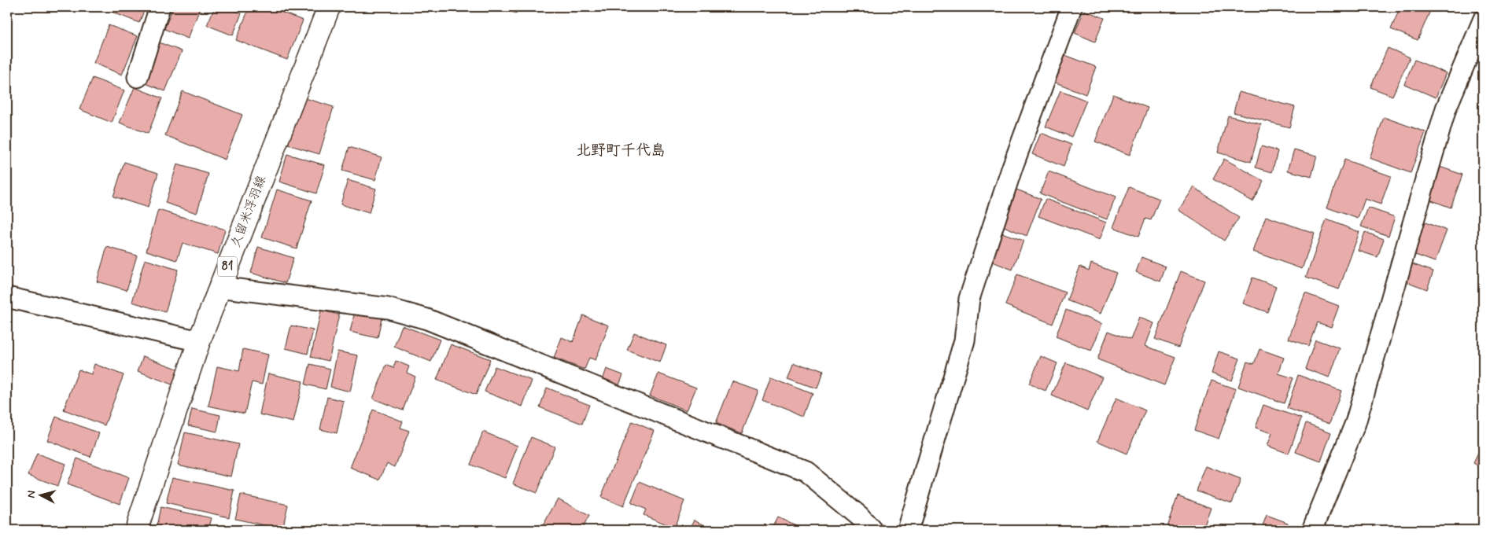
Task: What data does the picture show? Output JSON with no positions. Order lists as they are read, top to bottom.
{
  "streets": {
    "main road": ["久留米浮羽線", "81"]
  },
  "districts": ["北野町千代島"],
  "north": "left"
}
